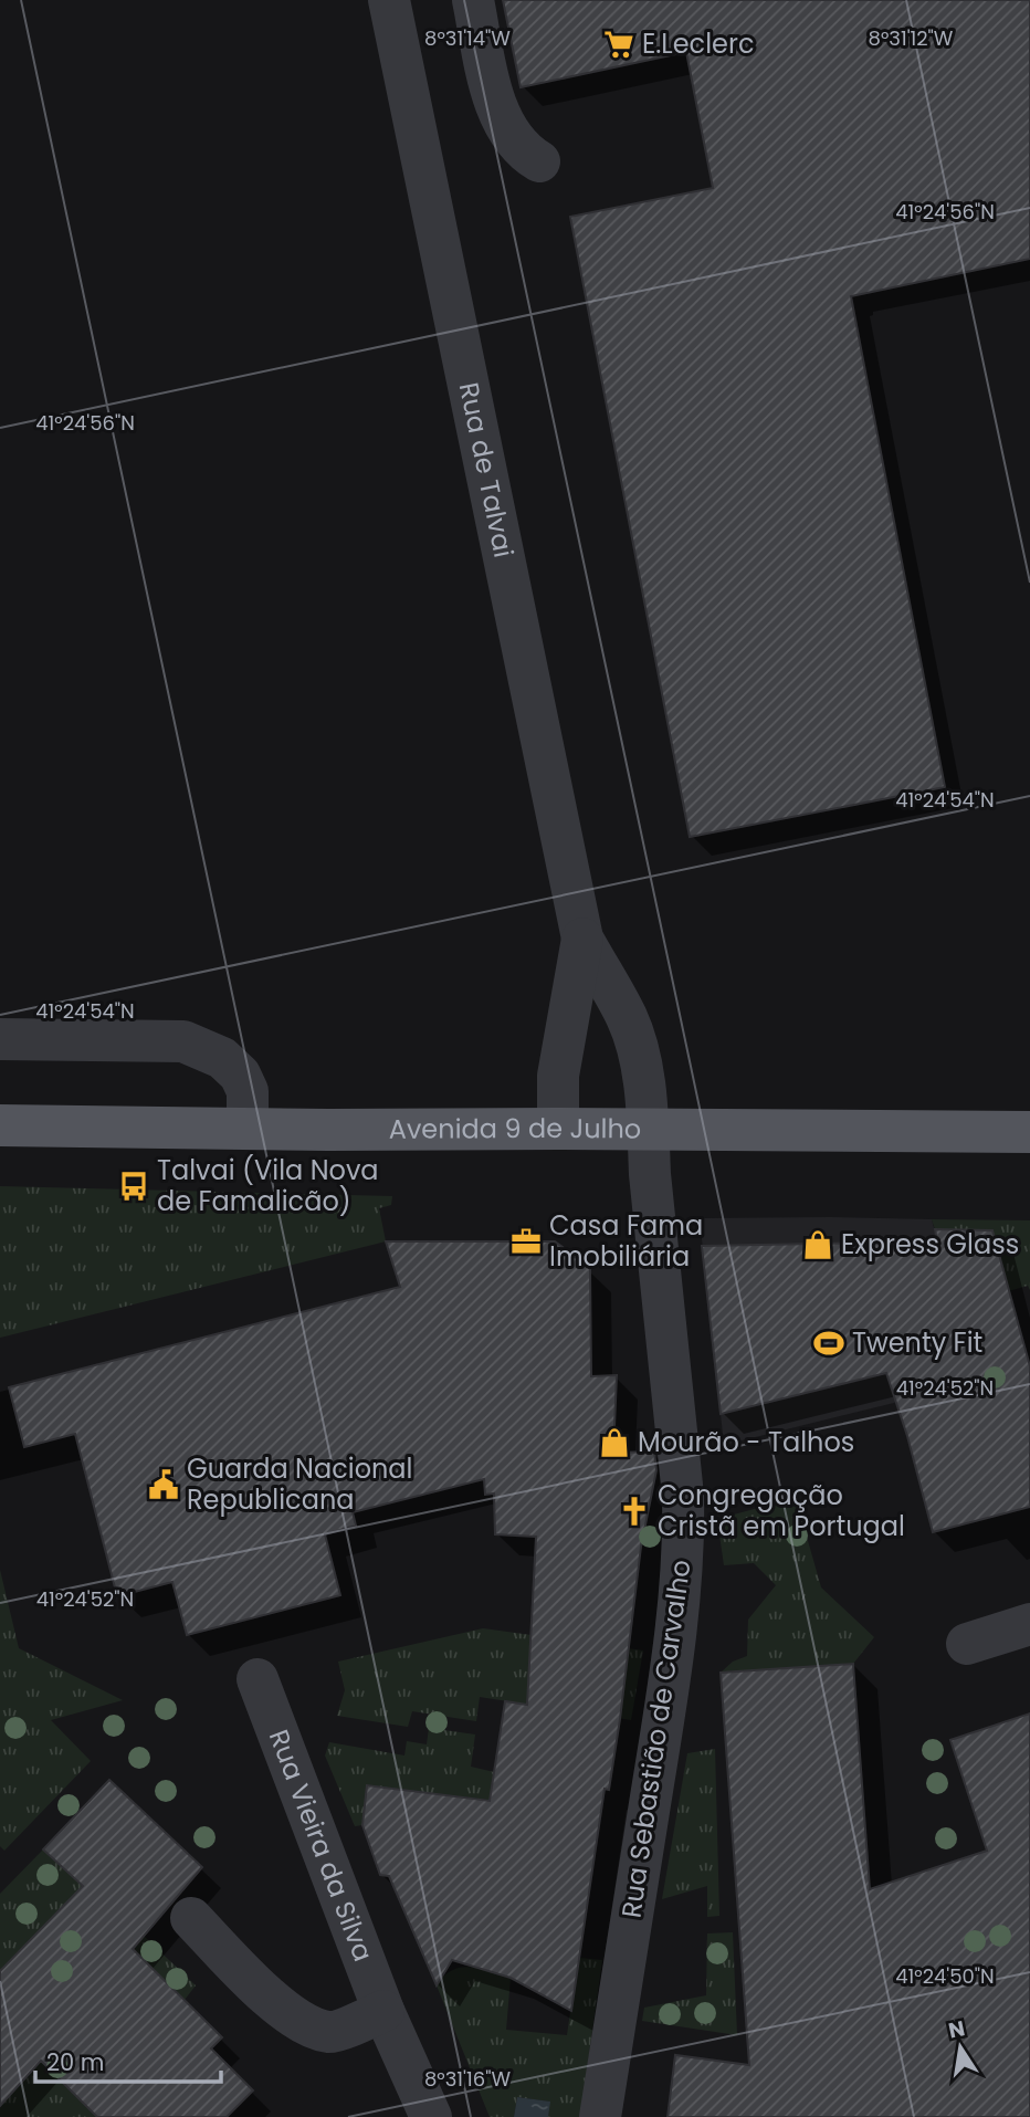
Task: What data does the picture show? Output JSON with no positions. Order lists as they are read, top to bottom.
{
  "streets": {
    "main road": ["Avenida 9 de Julho"],
    "street": ["Rua de Talvai", "Rua Sebastião de Carvalho", "Rua Vieira da Silva"]
  },
  "crossings": [
    ["Rua de Talvai", "Avenida 9 de Julho"],
    ["Rua de Talvai", "Rua Sebastião de Carvalho"],
    ["Avenida 9 de Julho", "Rua Sebastião de Carvalho"]
  ],
  "places": {
    "supermarket": ["E.Leclerc"],
    "bus stop": ["Talvai (Vila Nova de Famalicão)"],
    "office": ["Casa Fama Imobiliária"],
    "shop": ["Express Glass", "Mourão - Talhos"],
    "sports": ["Twenty Fit"],
    "public building": ["Guarda Nacional Republicana"],
    "church": ["Congregação Cristã em Portugal"]
  },
  "scale_bar": "20 m",
  "north": "top",
  "coordinates": [
    "8°31'14\"W",
    "8°31'12\"W",
    "41°24'56\"N",
    "41°24'54\"N",
    "41°24'52\"N",
    "41°24'50\"N",
    "8°31'16\"W"
  ]
}
